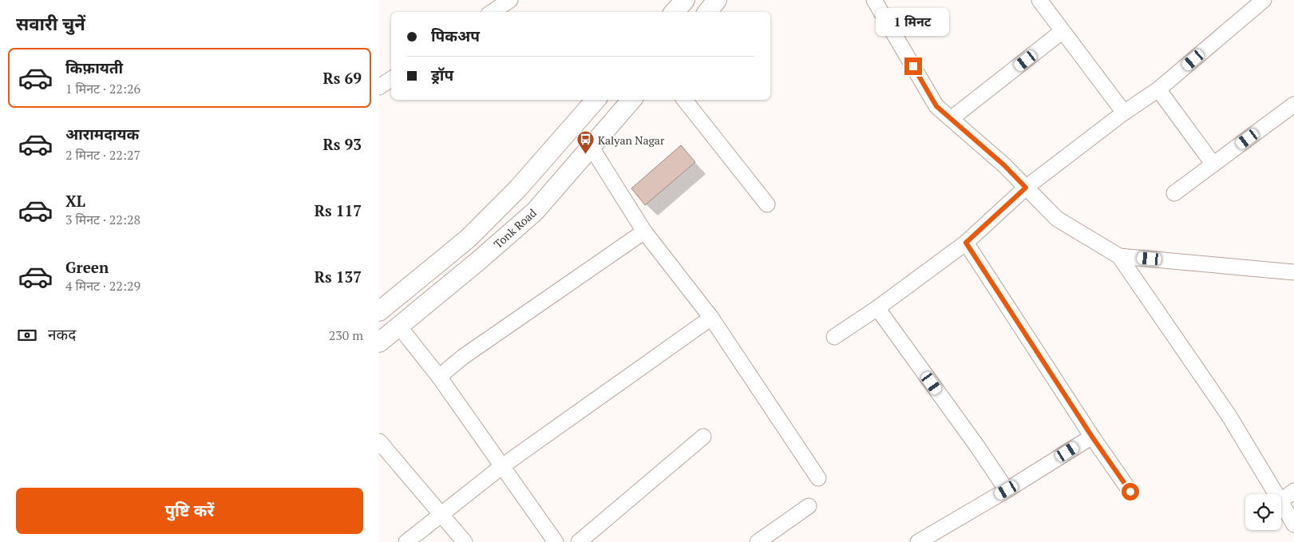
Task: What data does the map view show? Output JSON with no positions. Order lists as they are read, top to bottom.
{
  "streets": {
    "main road": ["Tonk Road"]
  },
  "places": {
    "bus stop": ["Kalyan Nagar"]
  },
  "page": {
    "heading": "सवारी चुनें",
    "bubble": "1 मिनट",
    "banner": ["पिकअप", "ड्रॉप"],
    "list": [
      {
        "name": "किफ़ायती",
        "note": "1 मिनट · 22:26",
        "value": "Rs 69"
      },
      {
        "name": "आरामदायक",
        "note": "2 मिनट · 22:27",
        "value": "Rs 93"
      },
      {
        "name": "XL",
        "note": "3 मिनट · 22:28",
        "value": "Rs 117"
      },
      {
        "name": "Green",
        "note": "4 मिनट · 22:29",
        "value": "Rs 137"
      }
    ],
    "pay": ["नकद", "230 m"],
    "buttons": "पुष्टि करें"
  }
}
